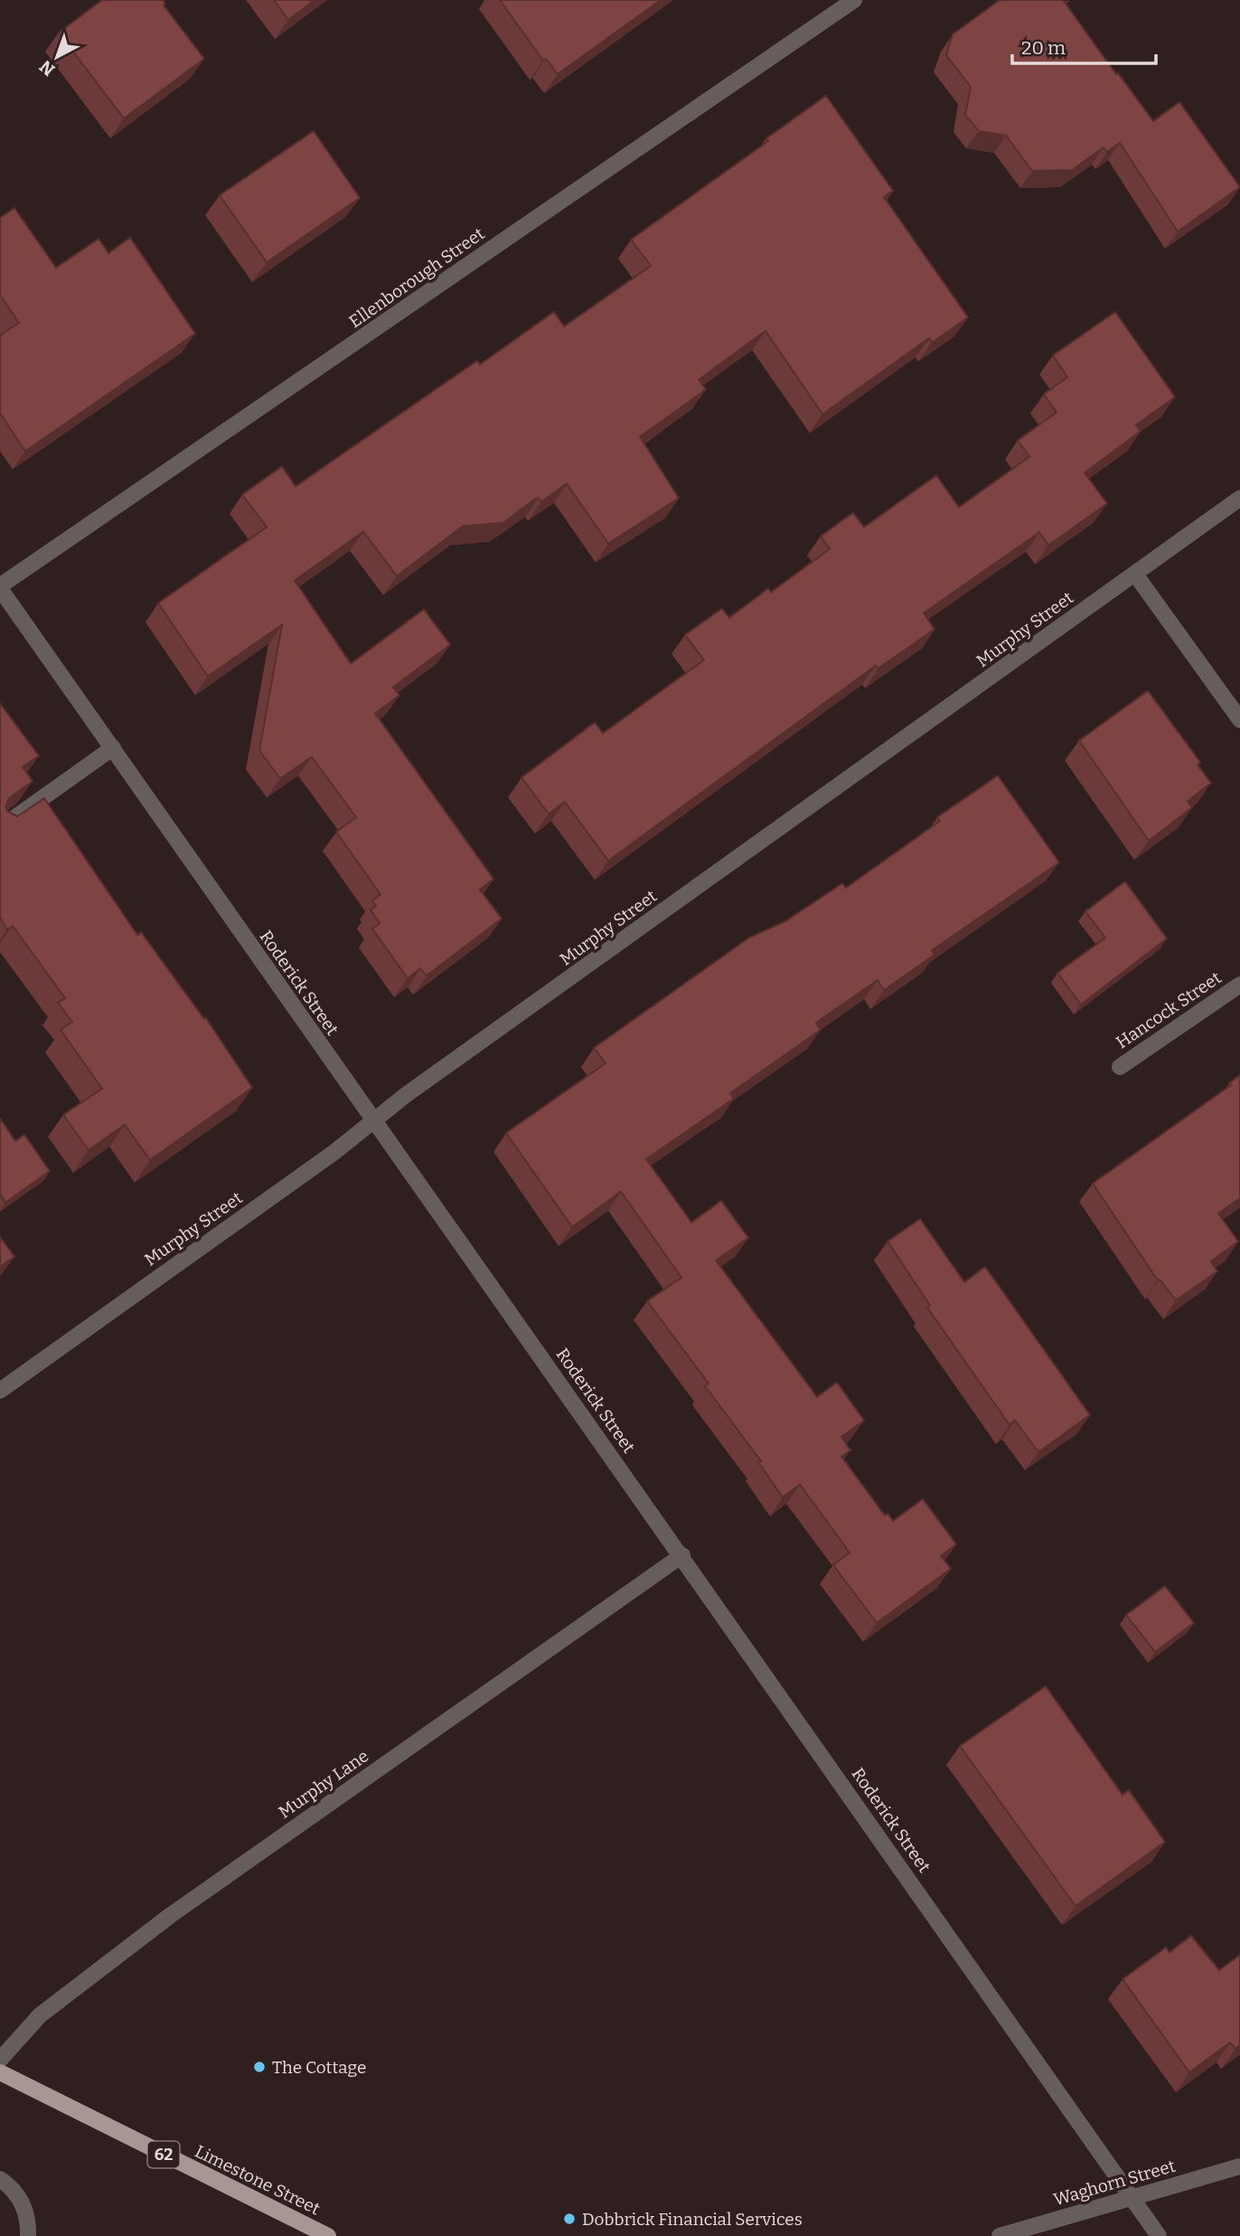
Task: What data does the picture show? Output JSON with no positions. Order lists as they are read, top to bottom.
{
  "streets": {
    "main road": ["62", "Limestone Street"],
    "street": [
      "Ellenborough Street",
      "Murphy Street",
      "Roderick Street",
      "Hancock Street",
      "Murphy Lane",
      "Waghorn Street"
    ]
  },
  "crossings": [
    ["Ellenborough Street", "Roderick Street"],
    ["Murphy Street", "Roderick Street"],
    ["Roderick Street", "Murphy Lane"],
    ["Roderick Street", "Waghorn Street"]
  ],
  "places": ["The Cottage", "Dobbrick Financial Services"],
  "scale_bar": "20 m",
  "north": "bottom left"
}
